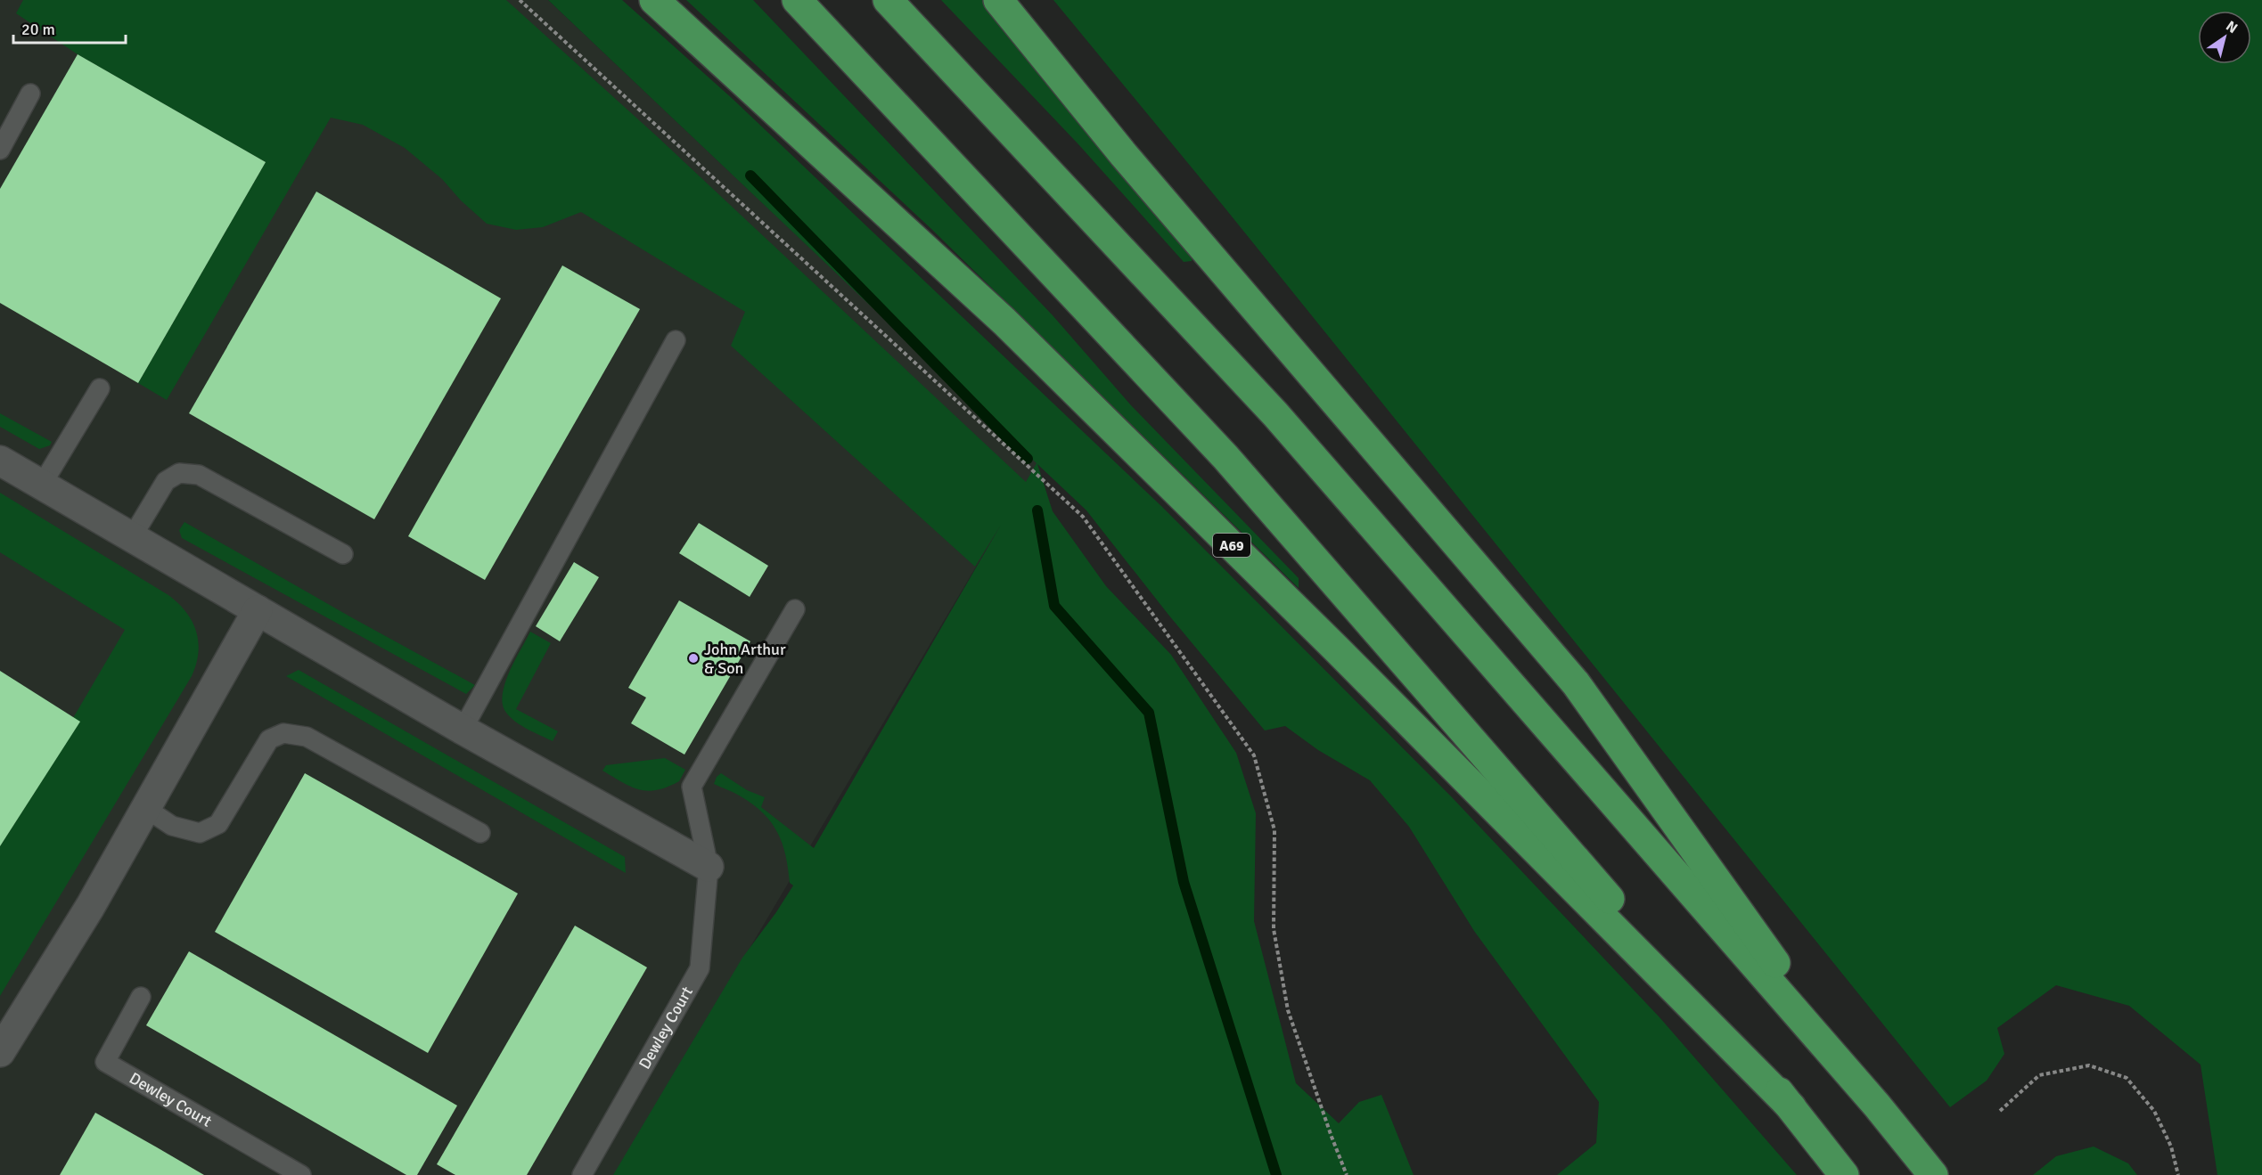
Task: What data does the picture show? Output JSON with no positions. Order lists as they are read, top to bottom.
{
  "streets": {
    "highway": ["A69"],
    "lane": ["Dewley Court"]
  },
  "places": ["John Arthur & Son"],
  "scale_bar": "20 m",
  "north": "top right"
}
